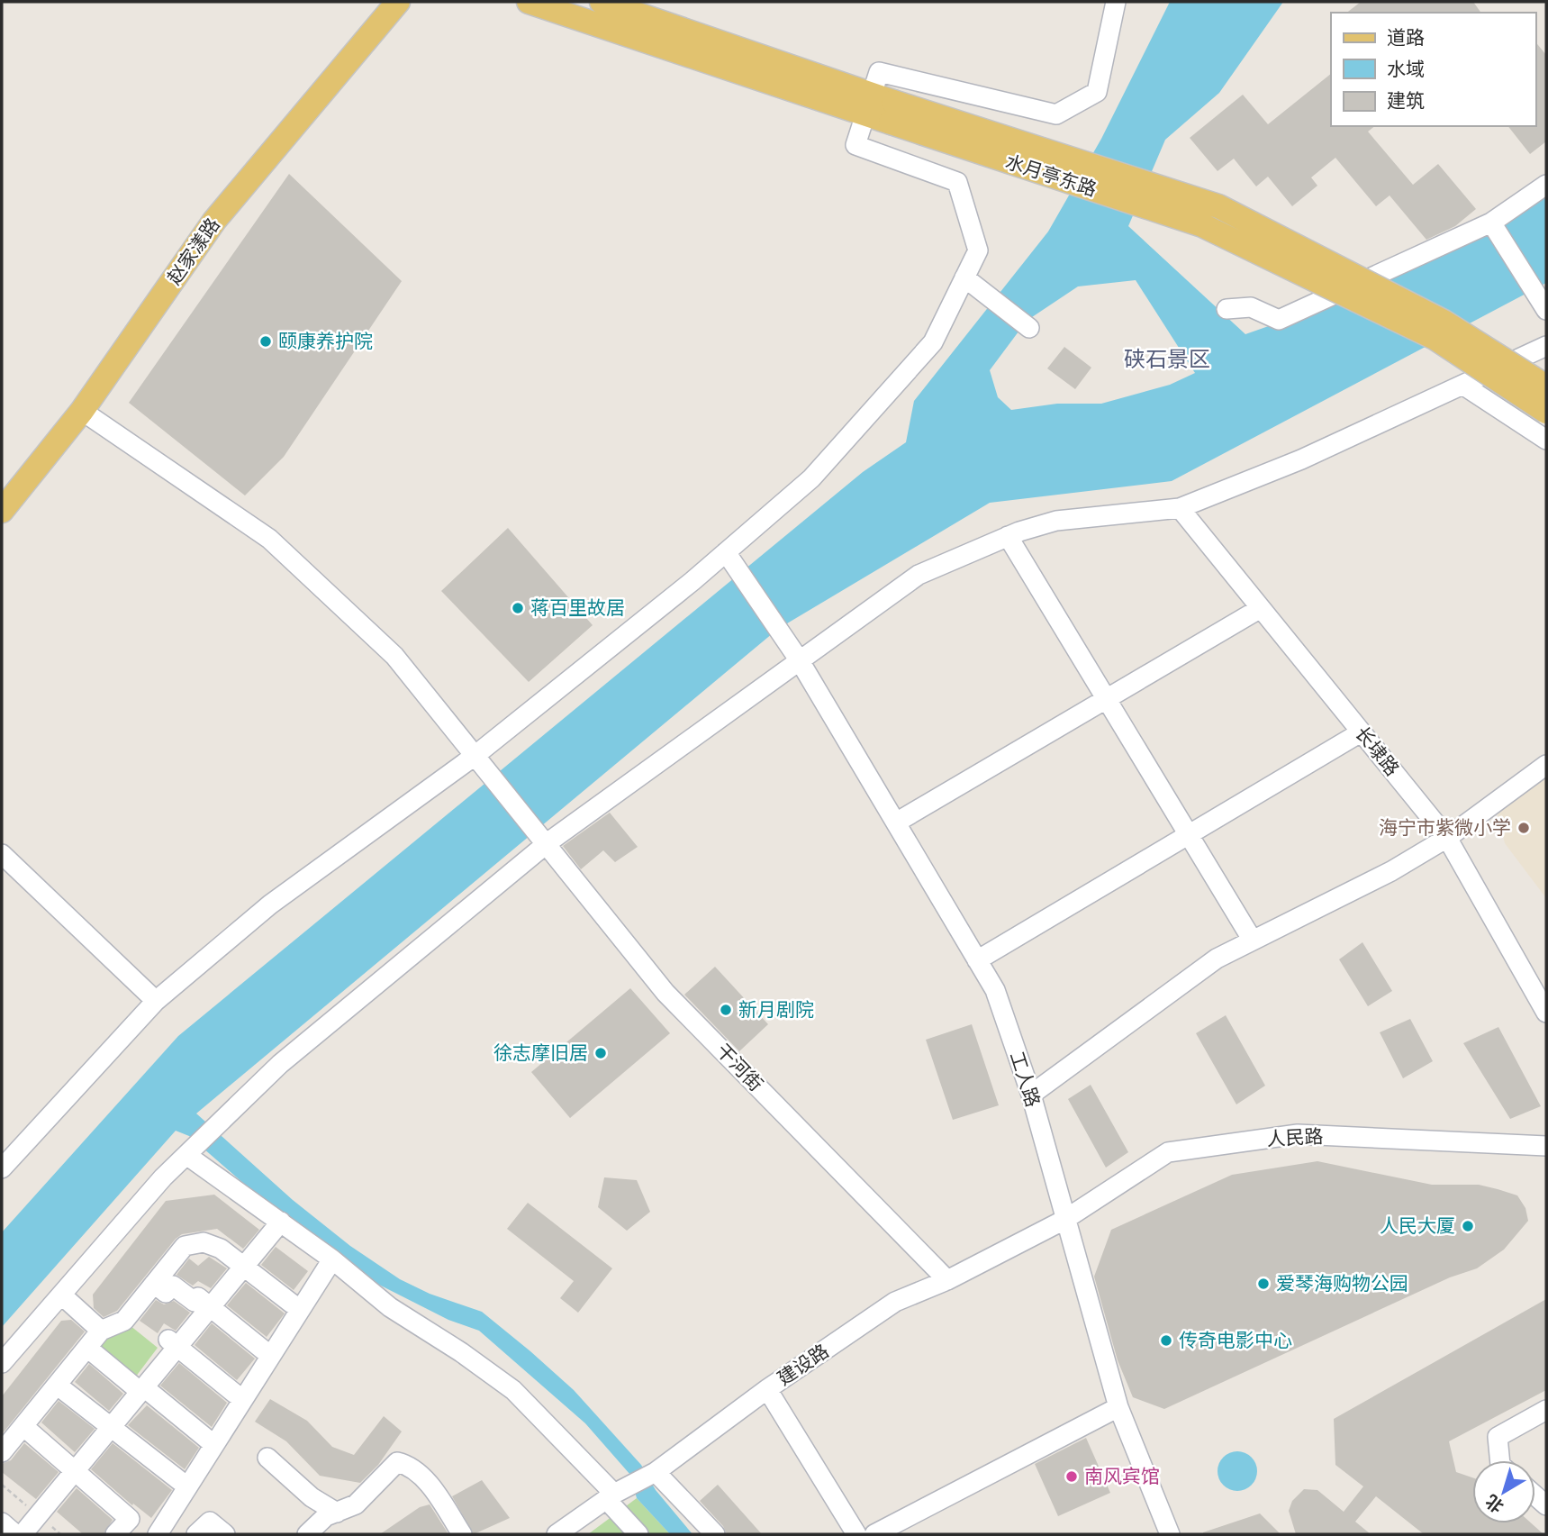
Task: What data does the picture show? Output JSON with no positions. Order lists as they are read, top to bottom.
{
  "streets": {
    "main road": ["水月亭东路", "赵家漾路"],
    "street": [
      "长埭路",
      "干河街",
      "工人路",
      "人民路",
      "建设路"
    ]
  },
  "crossings": [
    ["赵家漾路", "干河街"],
    ["干河街", "建设路"],
    ["工人路", "人民路"],
    ["工人路", "建设路"],
    ["人民路", "建设路"]
  ],
  "districts": ["硖石景区"],
  "places": [
    "颐康养护院",
    "蒋百里故居",
    "海宁市紫微小学",
    "新月剧院",
    "徐志摩旧居",
    "人民大厦",
    "爱琴海购物公园",
    "传奇电影中心",
    "南风宾馆"
  ],
  "legend": ["道路", "水域", "建筑"],
  "north": "bottom left"
}
